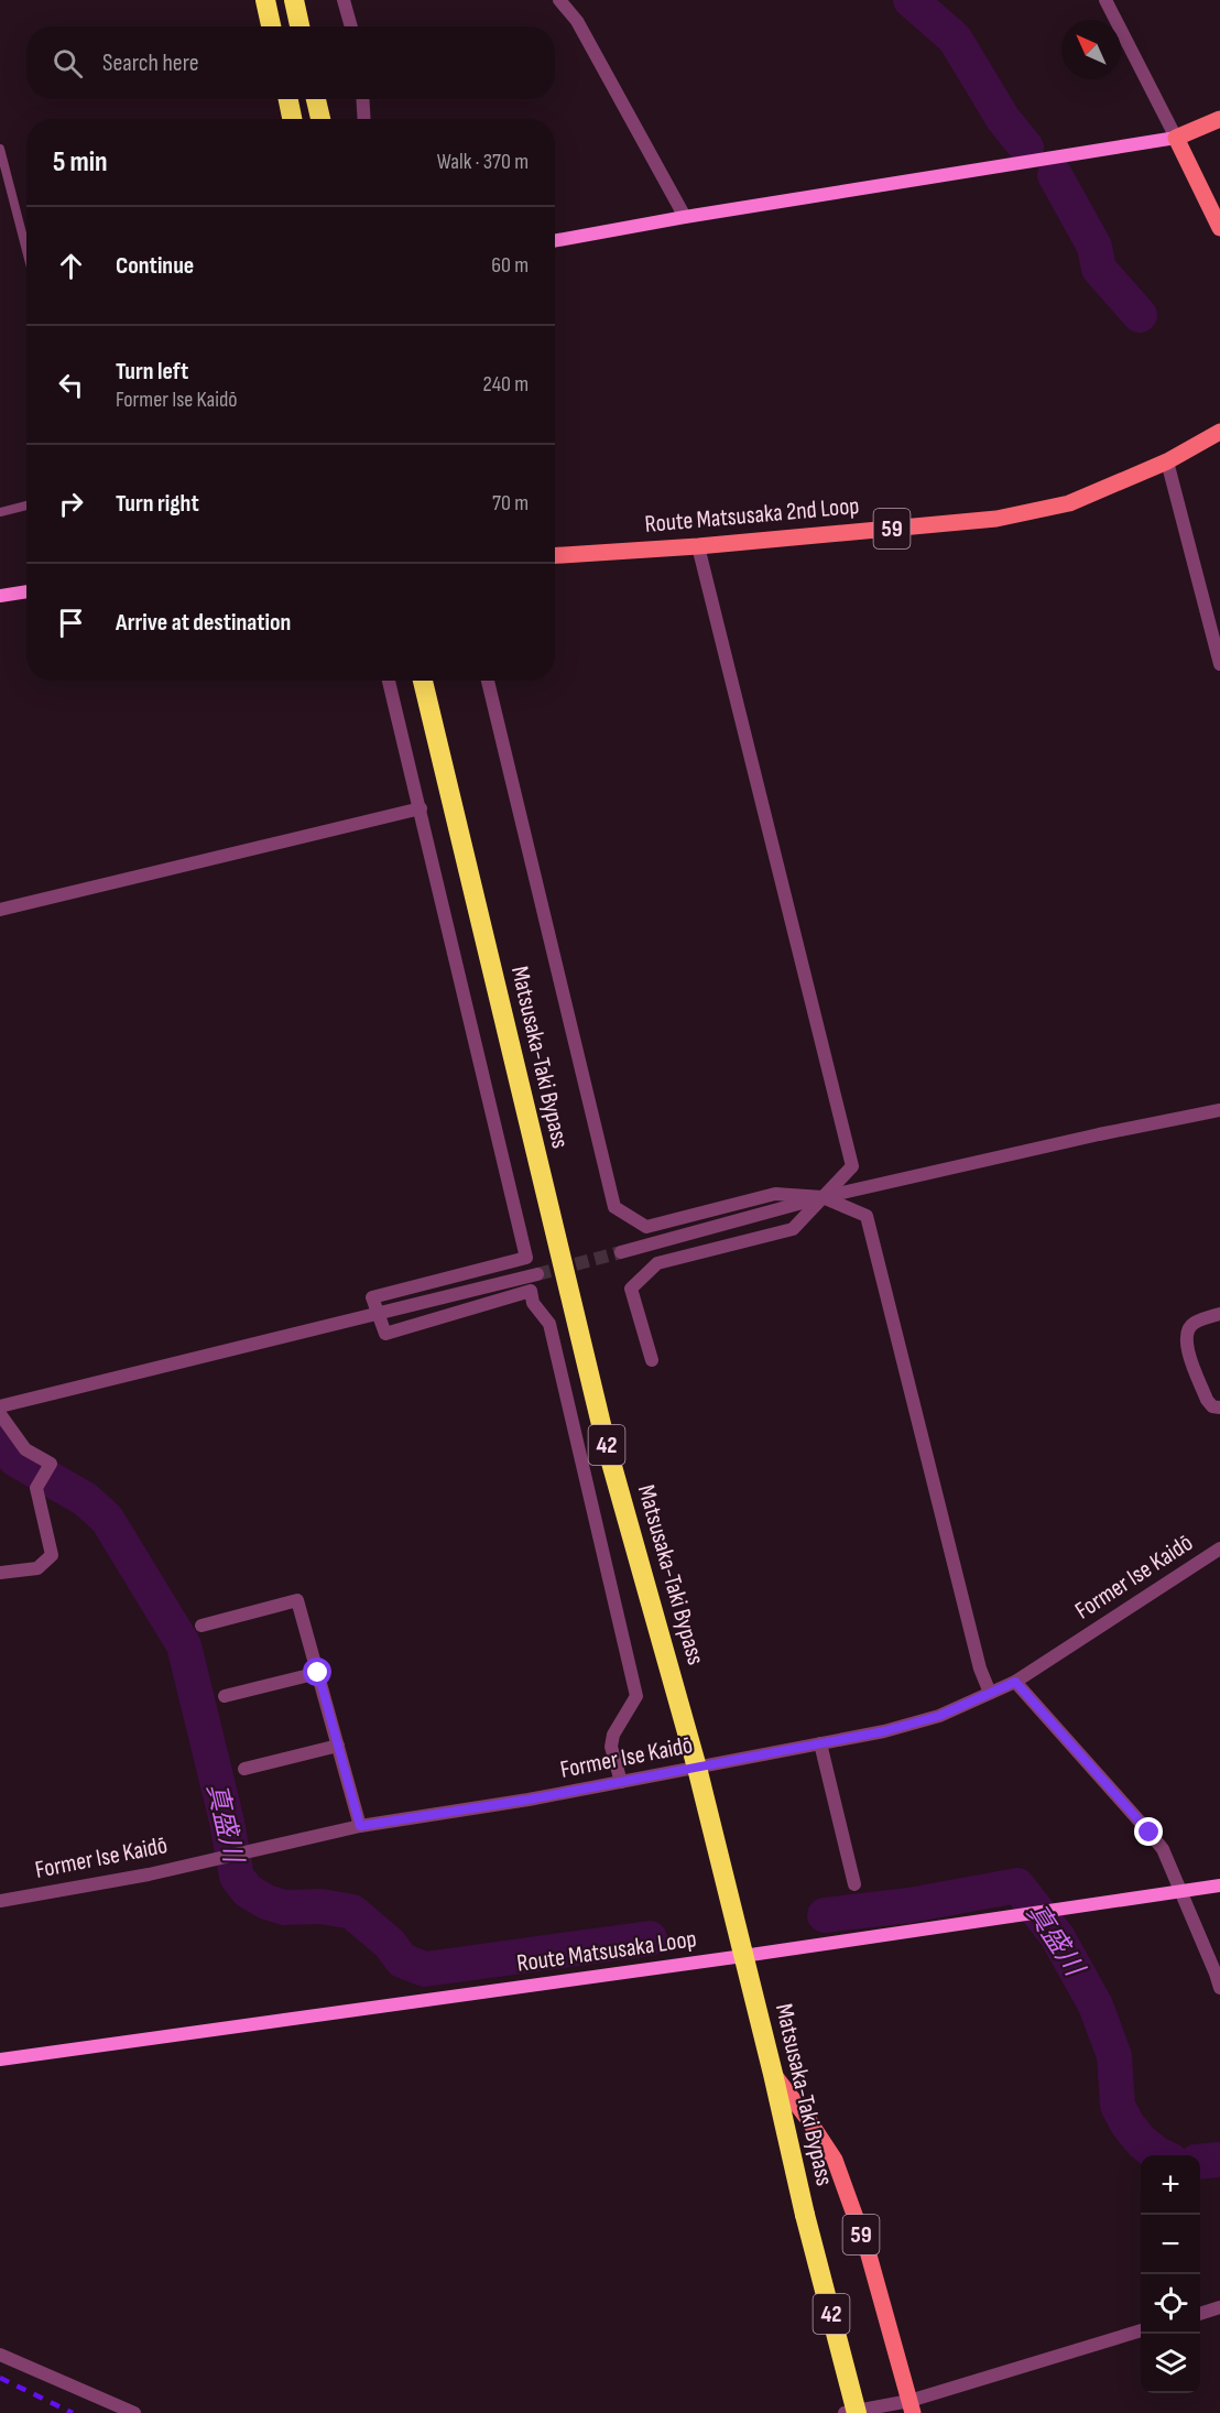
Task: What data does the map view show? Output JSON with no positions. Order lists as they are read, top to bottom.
{
  "streets": {
    "highway": ["Matsusaka-Taki Bypass", "42"],
    "main road": ["Route Matsusaka 2nd Loop", "59", "Route Matsusaka Loop"],
    "street": ["Former Ise Kaidō"]
  },
  "crossings": [
    ["59", "Matsusaka-Taki Bypass"],
    ["Matsusaka-Taki Bypass", "Former Ise Kaidō"],
    ["Matsusaka-Taki Bypass", "Route Matsusaka Loop"]
  ],
  "water": ["真盛川"],
  "north": "top left",
  "page": {
    "search": "Search here",
    "heading": ["5 min", "Walk · 370 m"],
    "list": [
      ["Continue", "60 m"],
      ["Turn left", "Former Ise Kaidō", "240 m"],
      ["Turn right", "70 m"],
      "Arrive at destination"
    ],
    "map_buttons": ["+", "−"]
  }
}
